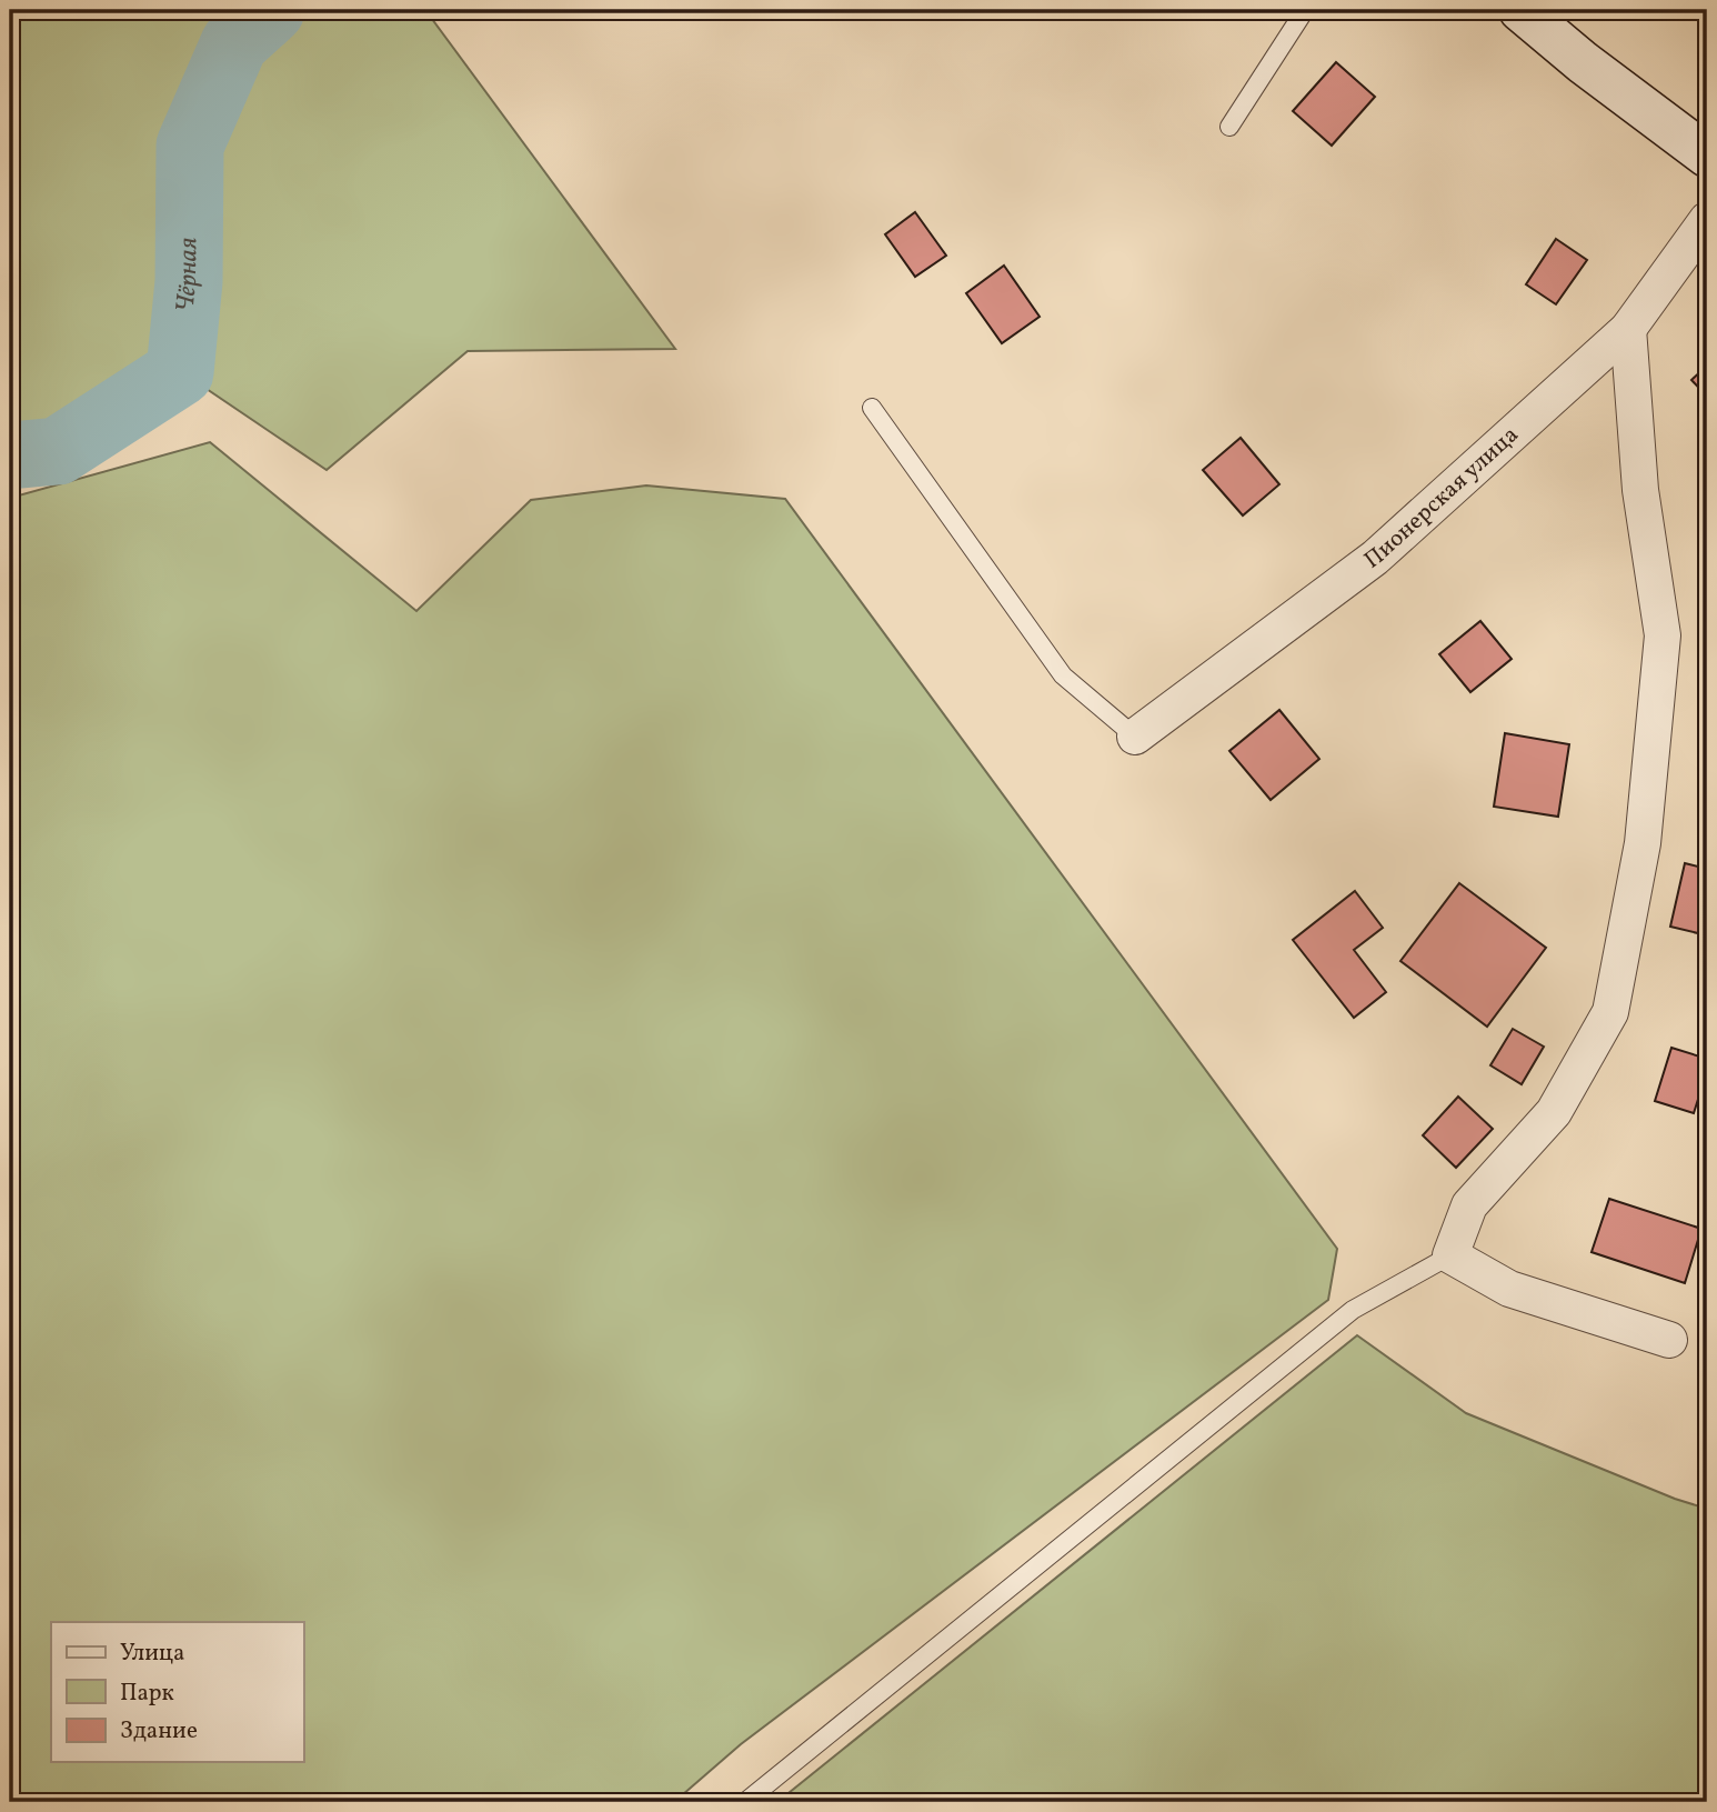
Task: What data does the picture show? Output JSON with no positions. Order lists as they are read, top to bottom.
{
  "streets": {
    "street": ["Пионерская улица"]
  },
  "water": ["Чёрная"],
  "legend": ["Улица", "Парк", "Здание"]
}
